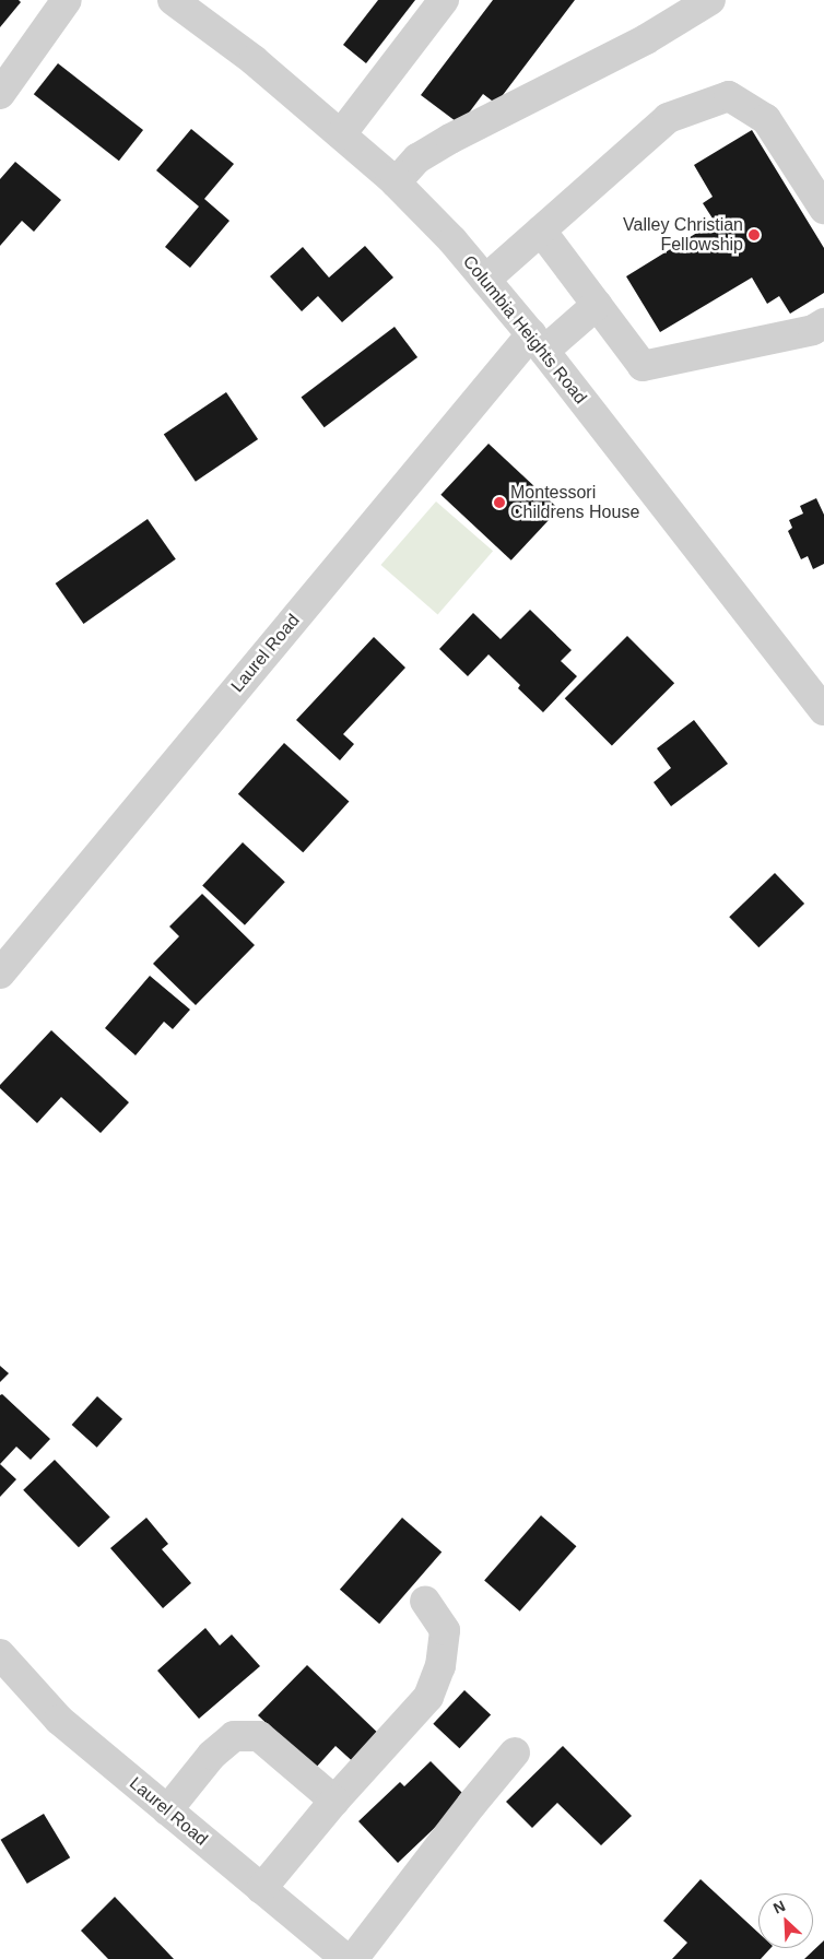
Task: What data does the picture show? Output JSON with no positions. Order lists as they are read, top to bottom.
{
  "streets": {
    "street": ["Columbia Heights Road", "Laurel Road"]
  },
  "crossings": [
    ["Columbia Heights Road", "Laurel Road"]
  ],
  "places": ["Valley Christian Fellowship", "Montessori Childrens House"],
  "north": "top left"
}
